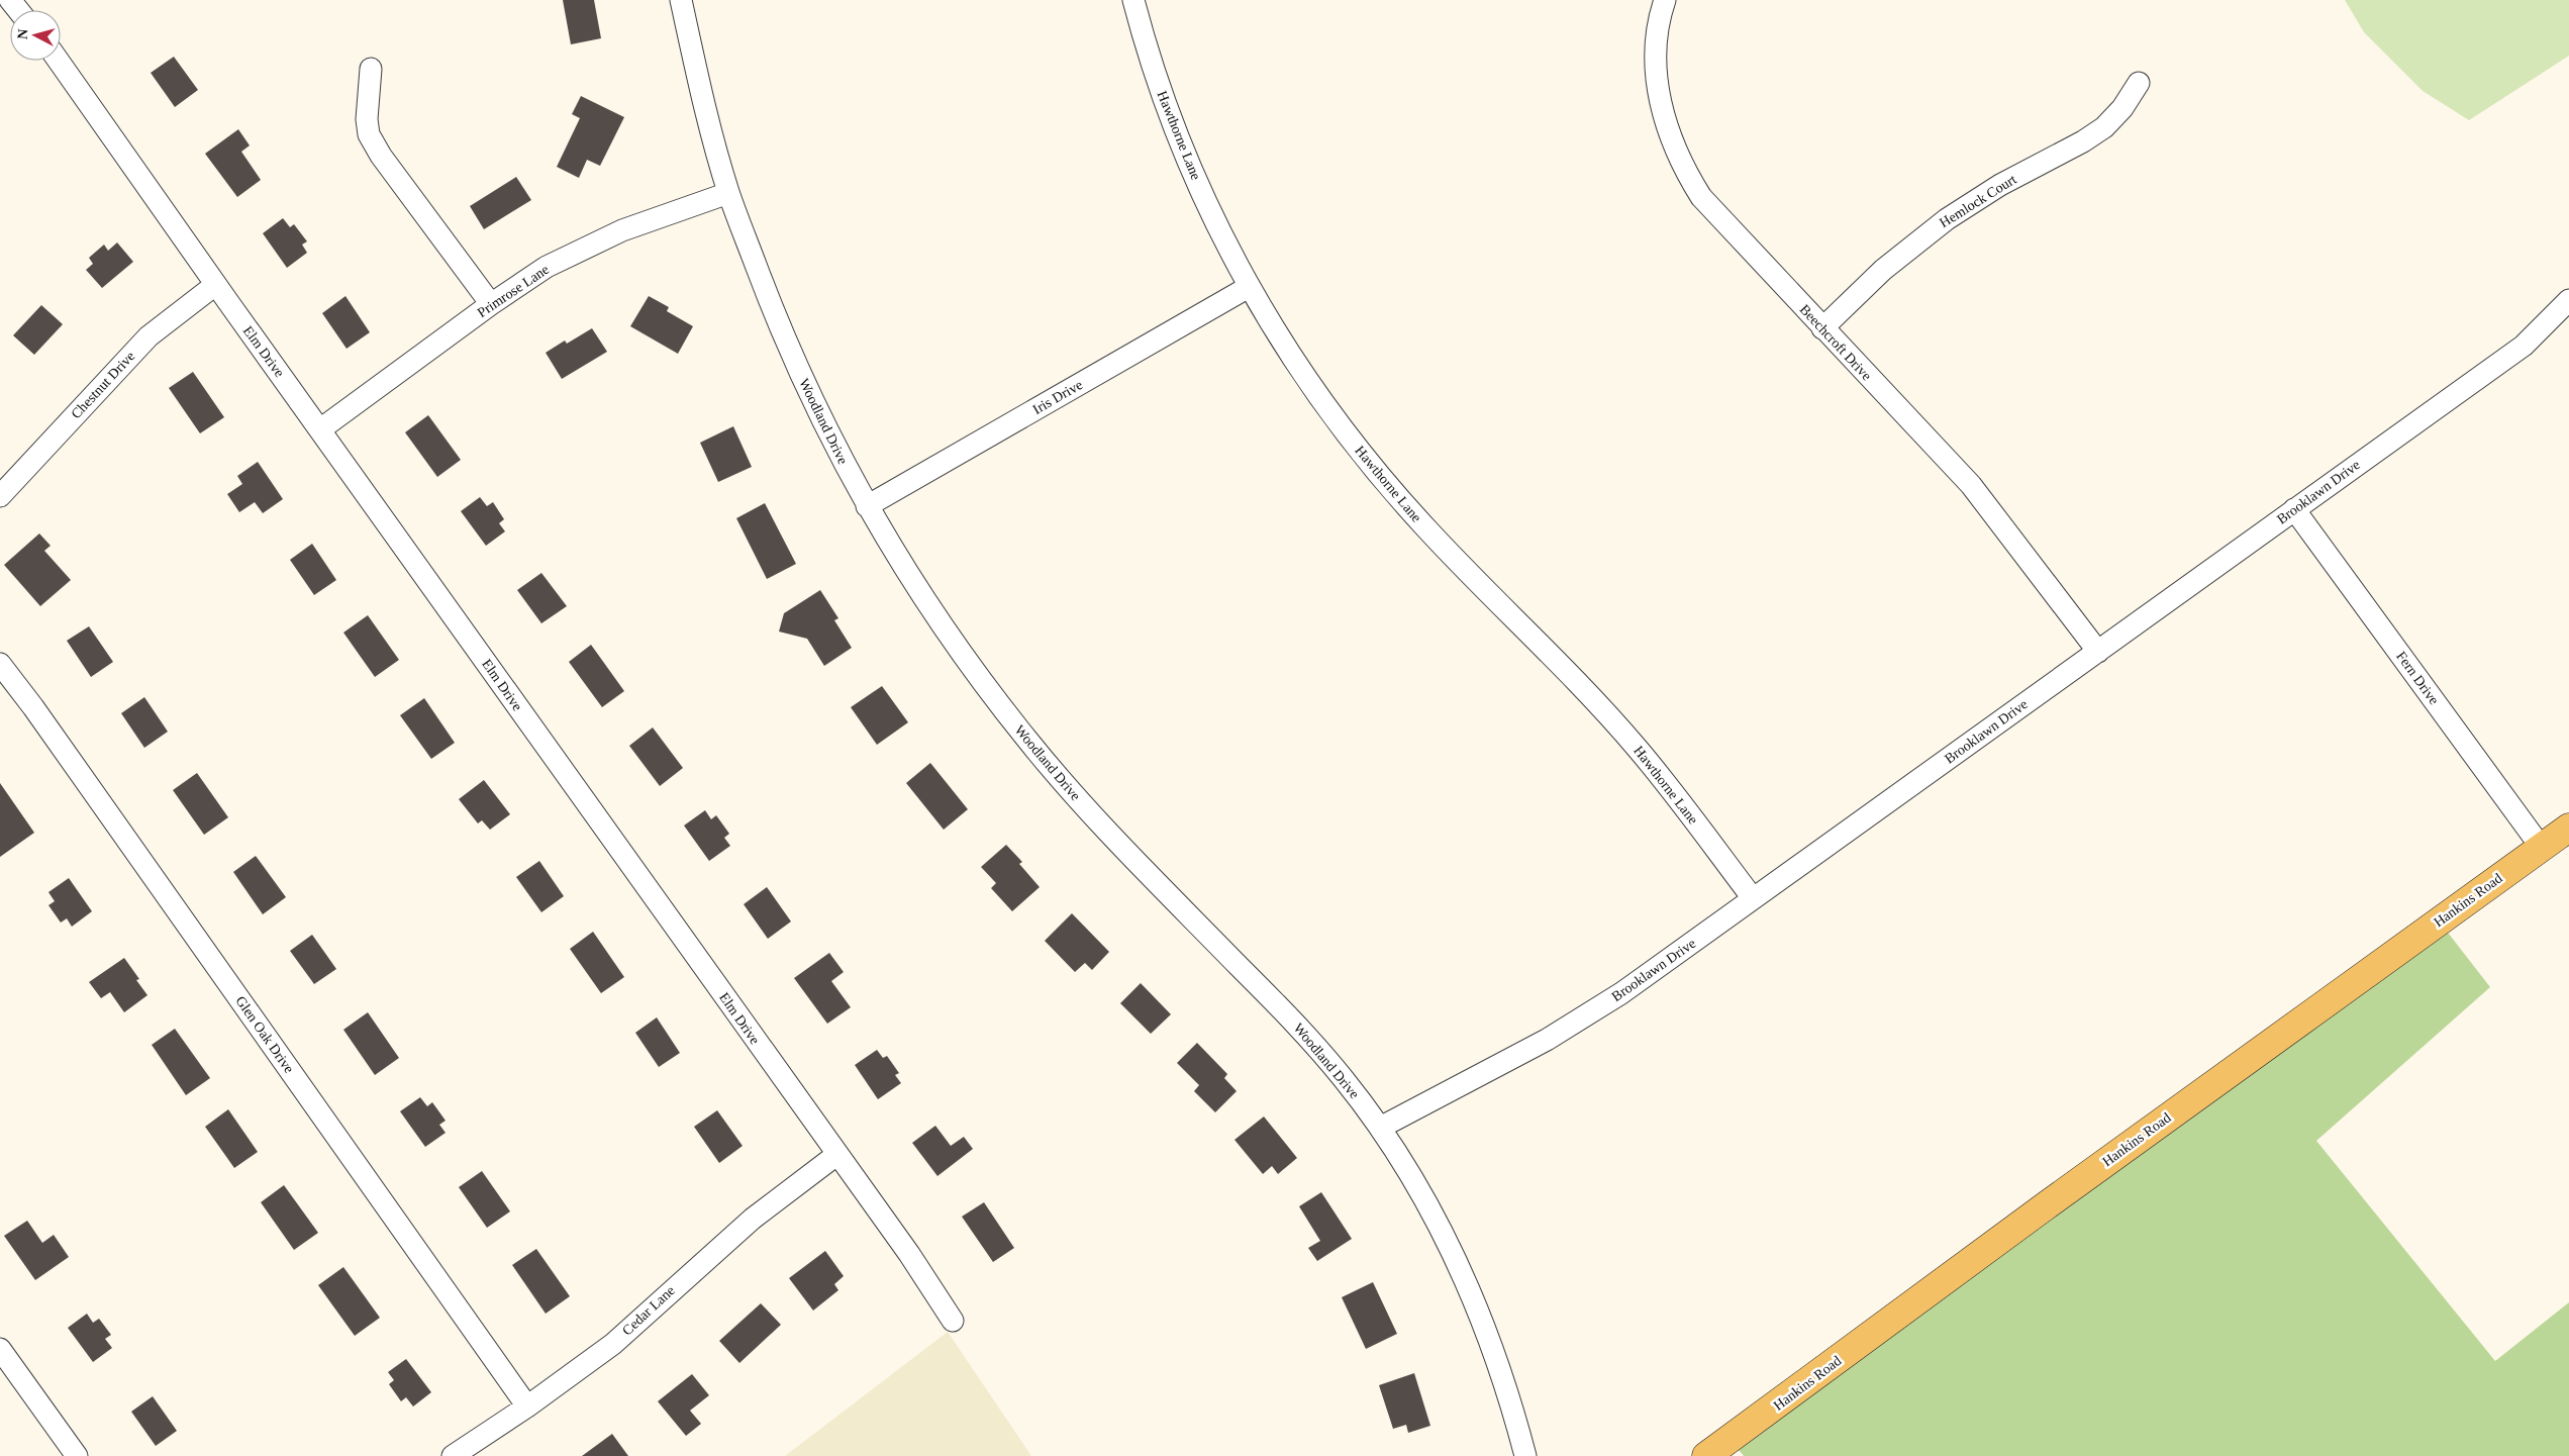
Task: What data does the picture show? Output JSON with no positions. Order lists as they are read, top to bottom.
{
  "streets": {
    "main road": ["Hankins Road"],
    "street": [
      "Hawthorne Lane",
      "Hemlock Court",
      "Primrose Lane",
      "Beechcroft Drive",
      "Elm Drive",
      "Chestnut Drive",
      "Iris Drive",
      "Woodland Drive",
      "Brooklawn Drive",
      "Fern Drive",
      "Glen Oak Drive",
      "Cedar Lane"
    ]
  },
  "crossings": [
    ["Hawthorne Lane", "Iris Drive"],
    ["Hawthorne Lane", "Brooklawn Drive"],
    ["Hemlock Court", "Beechcroft Drive"],
    ["Primrose Lane", "Elm Drive"],
    ["Primrose Lane", "Woodland Drive"],
    ["Beechcroft Drive", "Brooklawn Drive"],
    ["Elm Drive", "Chestnut Drive"],
    ["Elm Drive", "Cedar Lane"],
    ["Iris Drive", "Woodland Drive"],
    ["Woodland Drive", "Brooklawn Drive"],
    ["Brooklawn Drive", "Fern Drive"],
    ["Fern Drive", "Hankins Road"],
    ["Glen Oak Drive", "Cedar Lane"]
  ],
  "north": "left"
}
